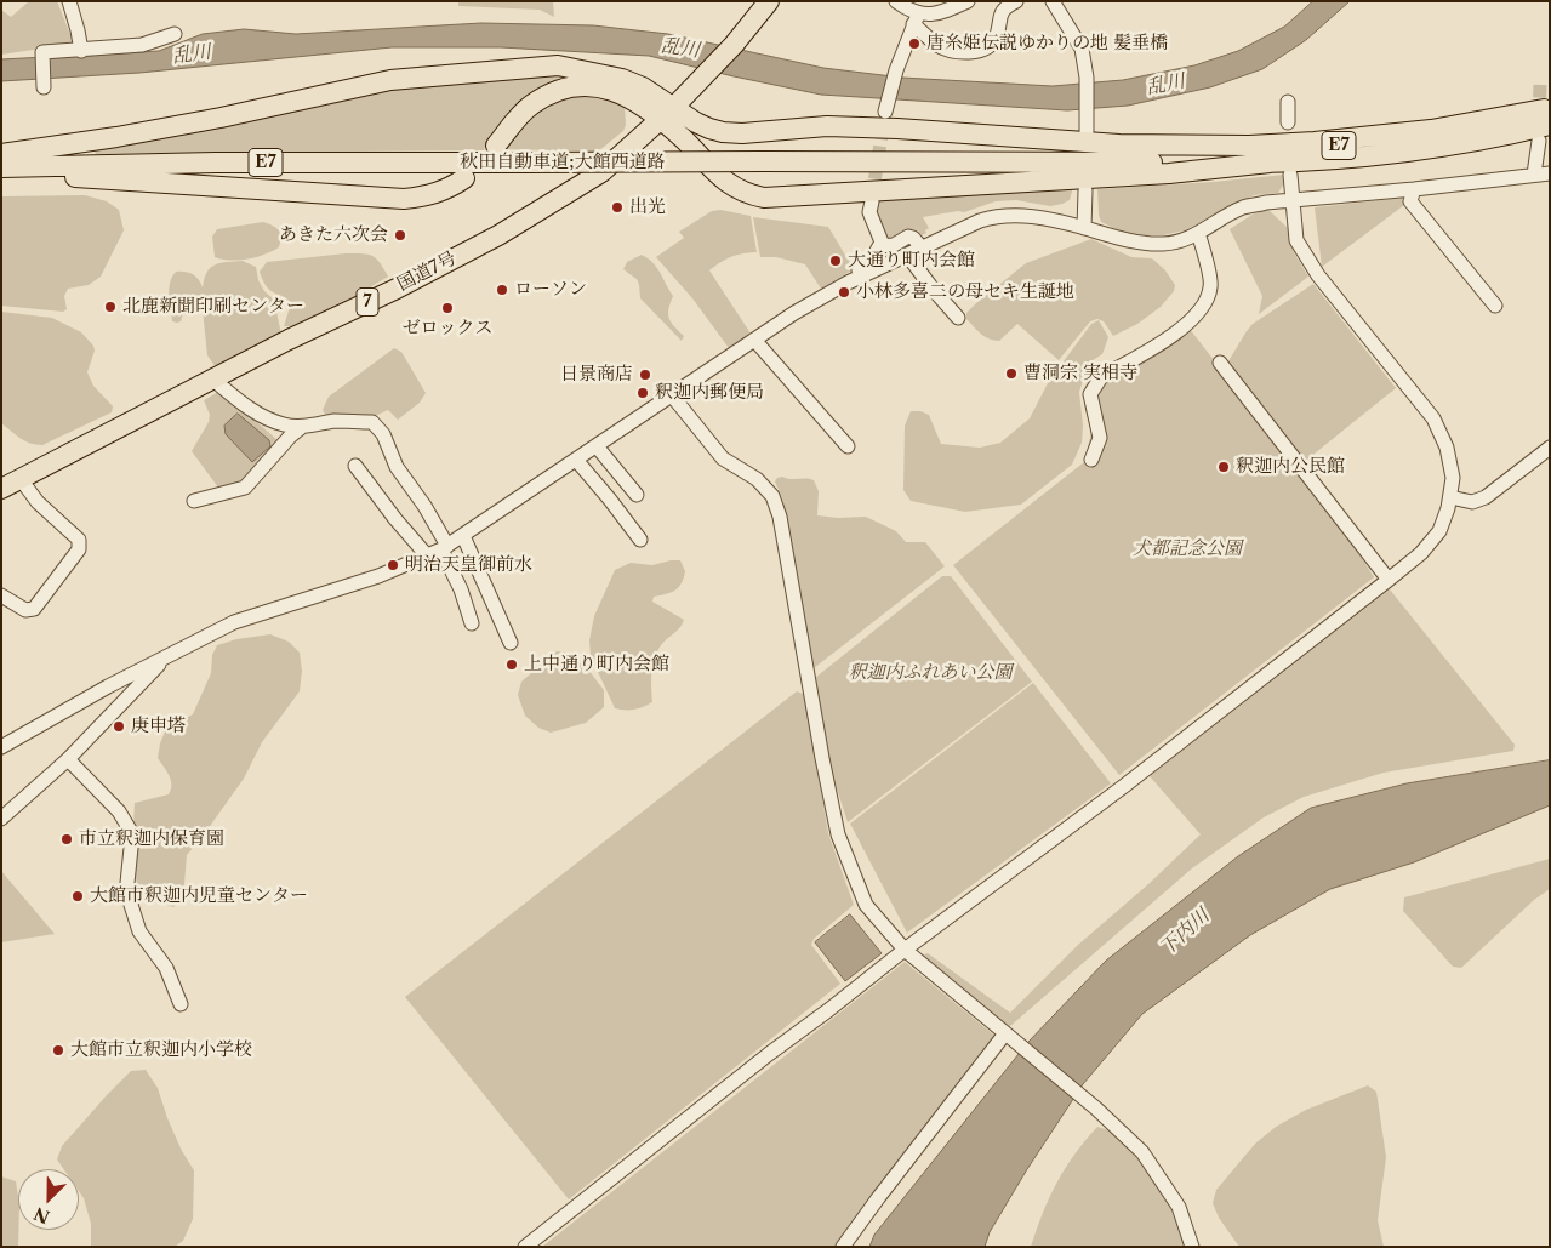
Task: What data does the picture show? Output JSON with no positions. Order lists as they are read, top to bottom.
{
  "streets": {
    "highway": [
      "E7",
      "秋田自動車道;大館西道路",
      "国道7号",
      "7"
    ]
  },
  "water": ["乱川", "下内川"],
  "parks": ["犬都記念公園", "釈迦内ふれあい公園"],
  "places": [
    "唐糸姫伝説ゆかりの地 髪垂橋",
    "出光",
    "あきた六次会",
    "大通り町内会館",
    "ローソン",
    "小林多喜二の母セキ生誕地",
    "北鹿新聞印刷センター",
    "ゼロックス",
    "曹洞宗 実相寺",
    "日景商店",
    "釈迦内郵便局",
    "釈迦内公民館",
    "明治天皇御前水",
    "上中通り町内会館",
    "庚申塔",
    "市立釈迦内保育園",
    "大館市釈迦内児童センター",
    "大館市立釈迦内小学校"
  ],
  "north": "bottom left"
}
